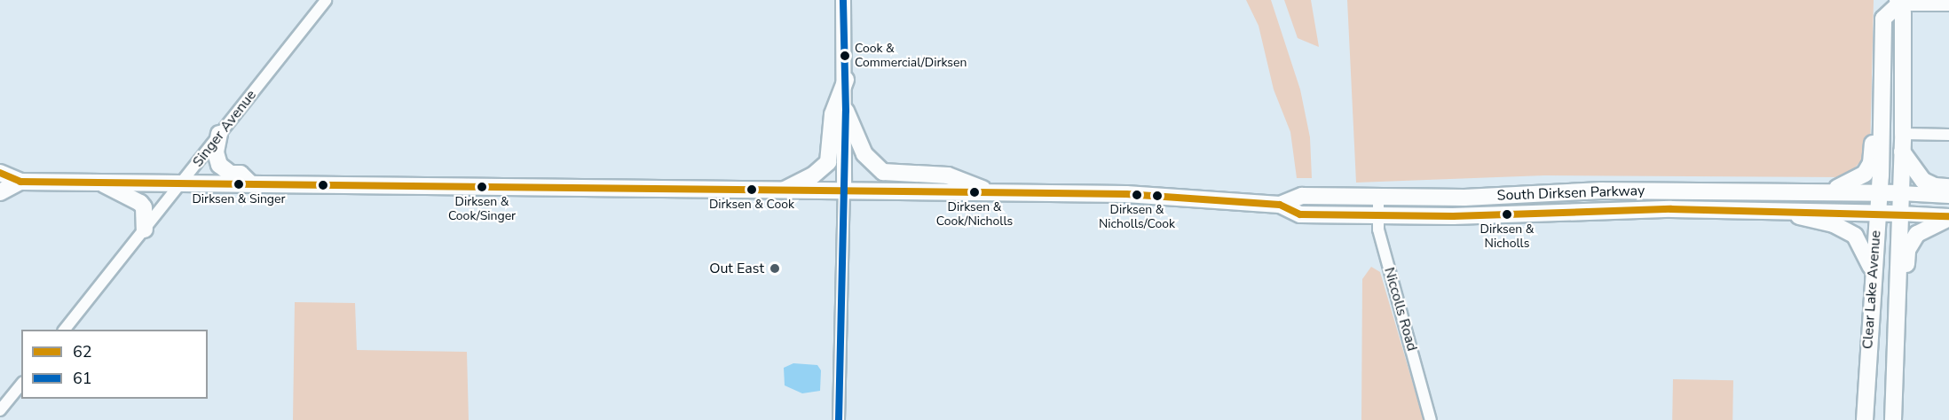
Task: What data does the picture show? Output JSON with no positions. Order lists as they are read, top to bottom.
{
  "streets": {
    "main road": ["South Dirksen Parkway", "Clear Lake Avenue"],
    "street": ["Singer Avenue", "Niccolls Road"]
  },
  "crossings": [
    ["Singer Avenue", "South Dirksen Parkway"],
    ["South Dirksen Parkway", "Clear Lake Avenue"],
    ["South Dirksen Parkway", "Niccolls Road"]
  ],
  "places": [
    "Cook & Commercial/Dirksen",
    "Dirksen & Singer",
    "Dirksen & Cook/Singer",
    "Dirksen & Cook",
    "Dirksen & Cook/Nicholls",
    "Dirksen & Nicholls/Cook",
    "Dirksen & Nicholls",
    "Out East"
  ],
  "lines": ["transit line 61", "transit line 62"],
  "legend": ["62", "61"]
}
